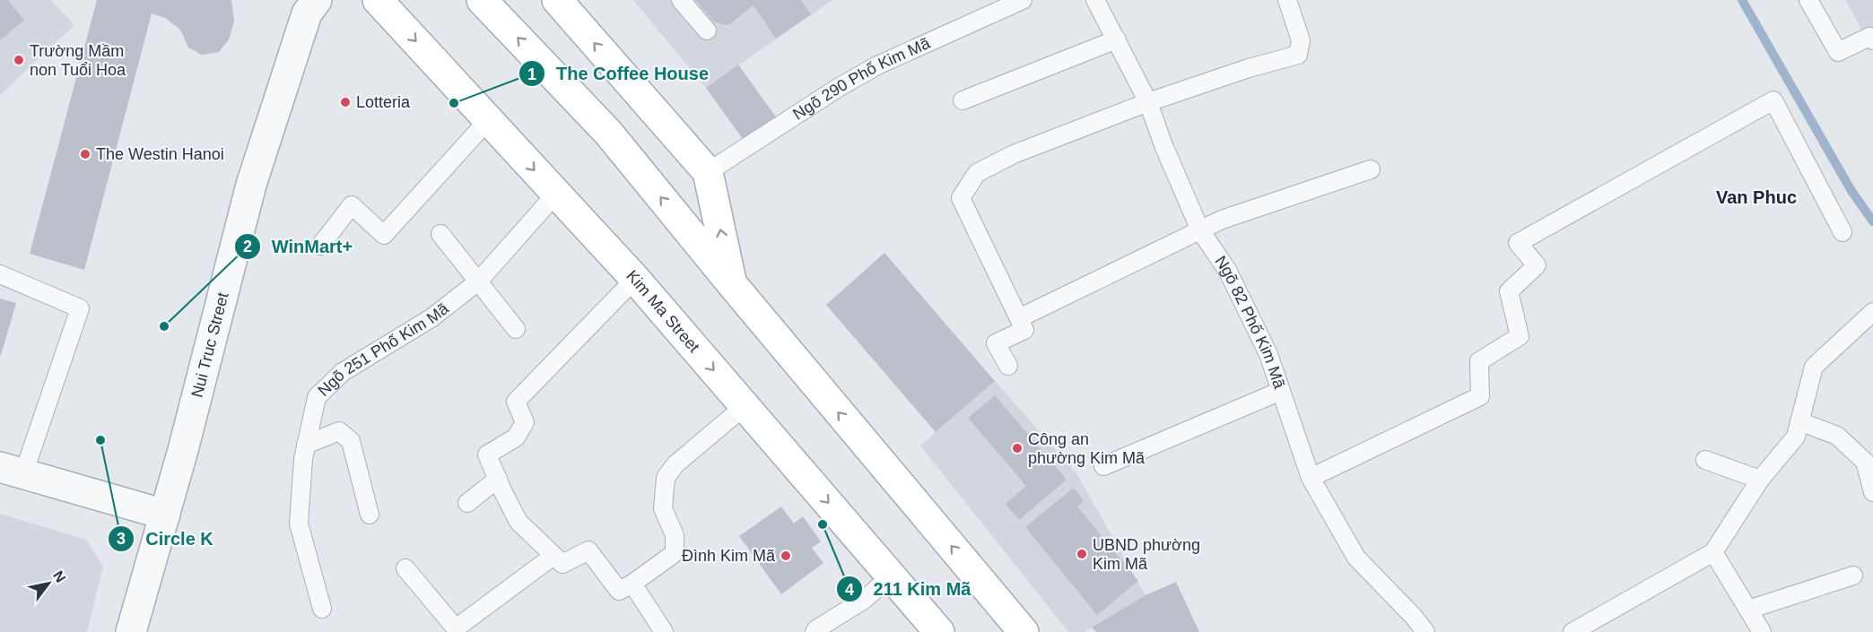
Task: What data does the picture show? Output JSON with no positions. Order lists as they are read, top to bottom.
{
  "streets": {
    "main road": ["Kim Ma Street"],
    "street": ["Nui Truc Street"],
    "lane": ["Ngõ 290 Phố Kim Mã", "Ngõ 82 Phố Kim Mã", "Ngõ 251 Phố Kim Mã"]
  },
  "crossings": [
    ["Kim Ma Street", "Ngõ 251 Phố Kim Mã"]
  ],
  "districts": ["Van Phuc"],
  "places": [
    "Trường Mầm non Tuổi Hoa",
    "Lotteria",
    "The Coffee House",
    "The Westin Hanoi",
    "WinMart+",
    "Circle K",
    "Công an phường Kim Mã",
    "211 Kim Mã",
    "UBND phường Kim Mã",
    "Đình Kim Mã"
  ],
  "north": "top right"
}
